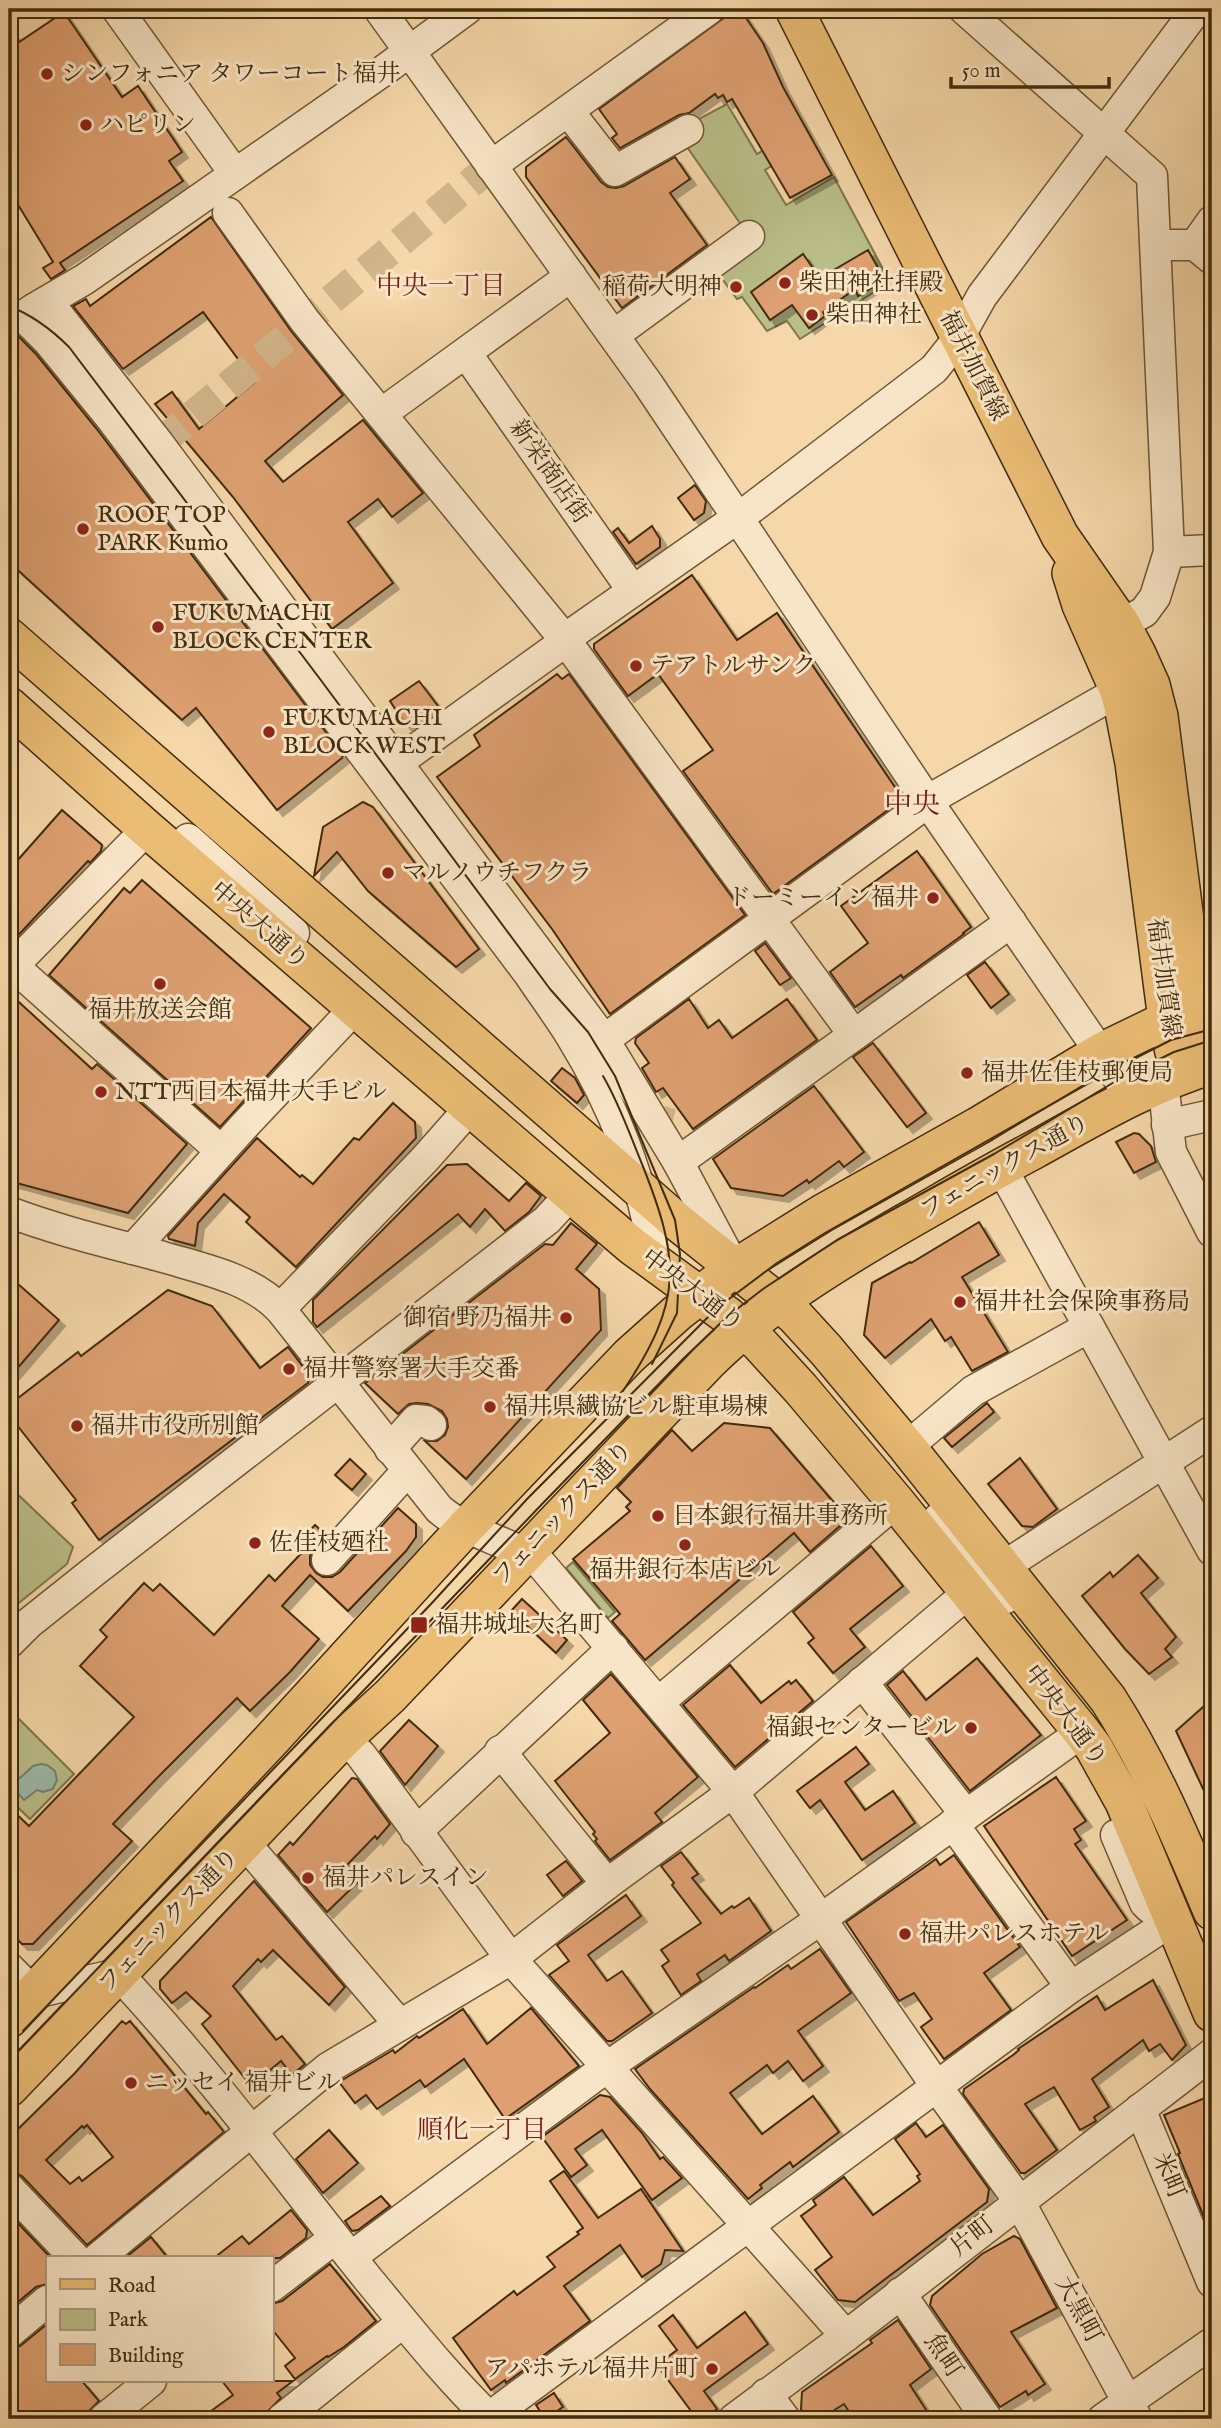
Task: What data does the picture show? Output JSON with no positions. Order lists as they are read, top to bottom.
{
  "streets": {
    "main road": ["福井加賀線", "中央大通り", "フェニックス通り"],
    "street": [
      "新栄商店街",
      "米町",
      "片町",
      "大黒町",
      "魚町"
    ]
  },
  "crossings": [
    ["福井加賀線", "フェニックス通り"],
    ["中央大通り", "フェニックス通り"],
    ["フェニックス通り", "大黒町"],
    ["米町", "片町"],
    ["片町", "大黒町"],
    ["片町", "魚町"]
  ],
  "districts": ["中央一丁目", "中央", "順化一丁目"],
  "places": {
    "other": [
      "シンフォニア タワーコート福井",
      "ハピリン",
      "柴田神社拝殿",
      "稲荷大明神",
      "柴田神社",
      "ROOF TOP PARK Kumo",
      "FUKUMACHI BLOCK CENTER",
      "テアトルサンク",
      "FUKUMACHI BLOCK WEST",
      "マルノウチフクラ",
      "ドーミーイン福井",
      "福井放送会館",
      "福井佐佳枝郵便局",
      "NTT西日本福井大手ビル",
      "福井社会保険事務局",
      "御宿 野乃福井",
      "福井警察署大手交番",
      "福井県繊協ビル駐車場棟",
      "福井市役所別館",
      "日本銀行福井事務所",
      "佐佳枝廼社",
      "福井銀行本店ビル",
      "福銀センタービル",
      "福井パレスイン",
      "福井パレスホテル",
      "ニッセイ 福井ビル",
      "アパホテル福井片町"
    ],
    "transit": ["福井城址大名町"]
  },
  "legend": ["Road", "Park", "Building"],
  "scale_bar": "50 m"
}
